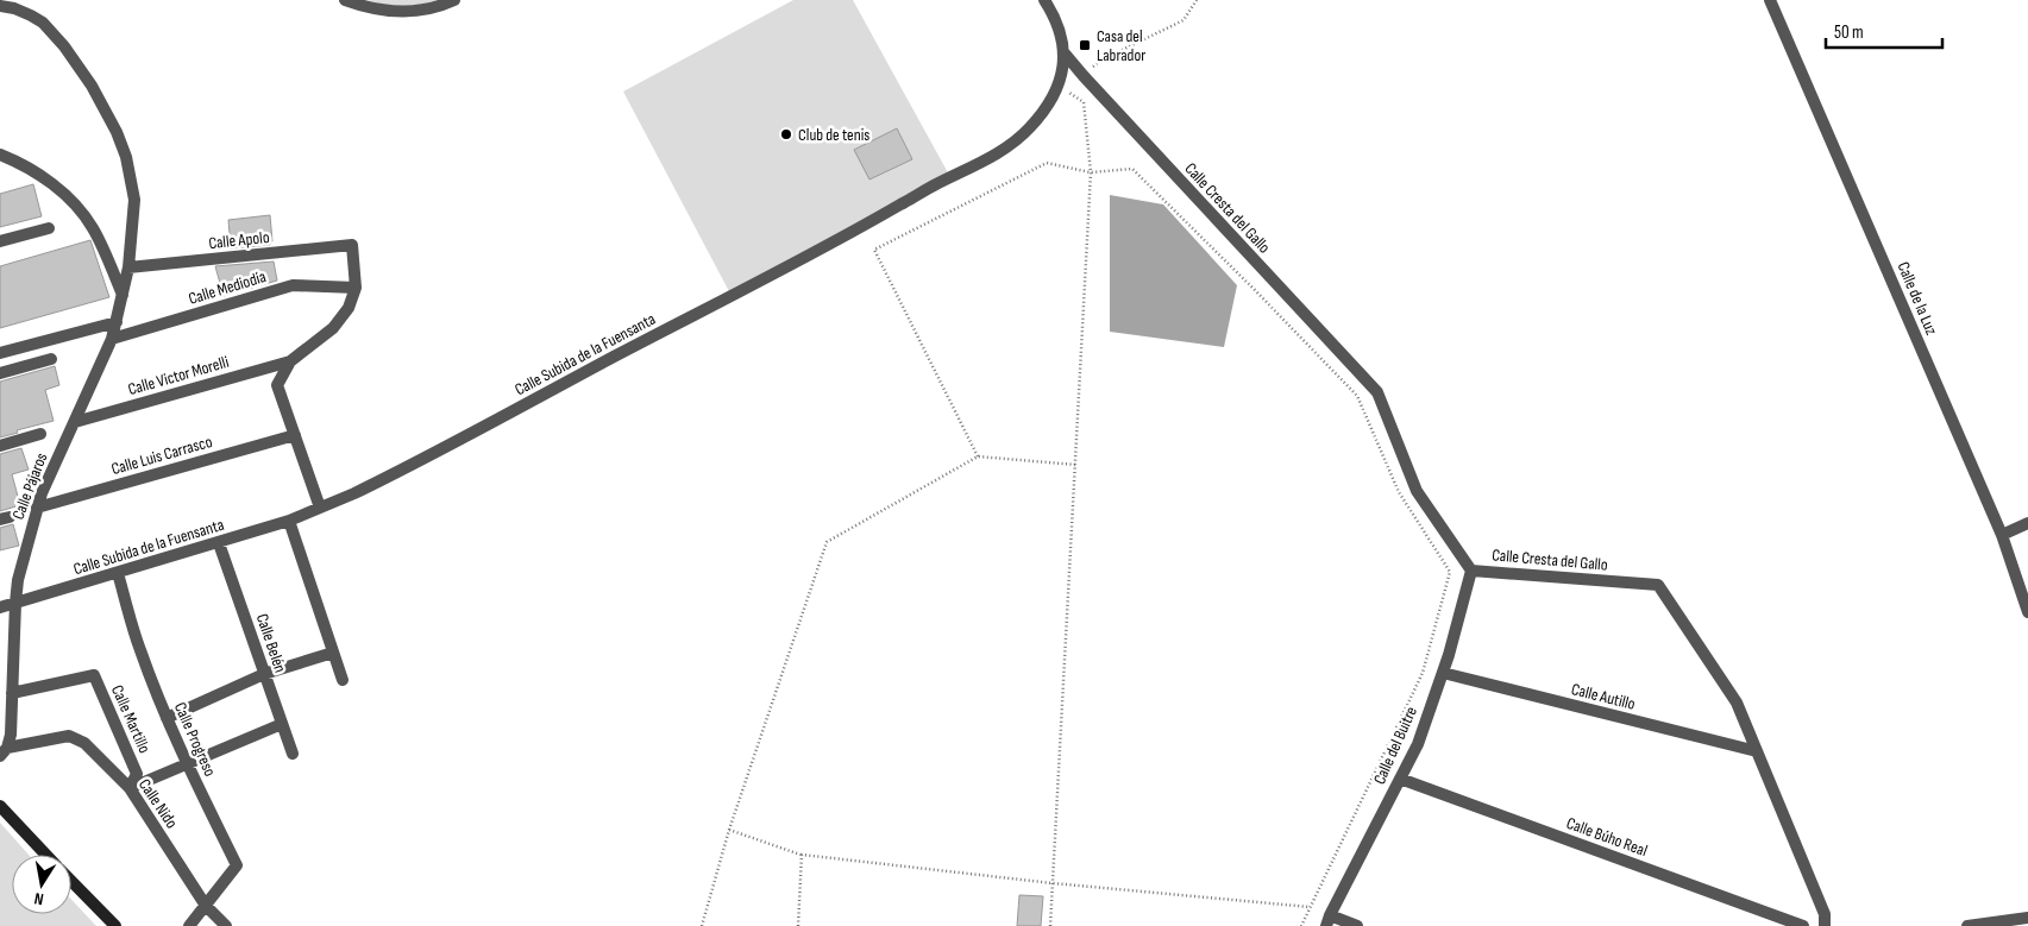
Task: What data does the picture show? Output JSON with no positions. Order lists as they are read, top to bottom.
{
  "streets": {
    "street": [
      "Calle Cresta del Gallo",
      "Calle Apolo",
      "Calle Mediodía",
      "Calle de la Luz",
      "Calle Subida de la Fuensanta",
      "Calle Victor Morelli",
      "Calle Luis Carrasco",
      "Calle Pájaros",
      "Calle Belén",
      "Calle Autillo",
      "Calle Martillo",
      "Calle Progreso",
      "Calle del Buitre",
      "Calle Nido",
      "Calle Búho Real"
    ]
  },
  "crossings": [
    ["Calle Cresta del Gallo", "Calle Subida de la Fuensanta"],
    ["Calle Cresta del Gallo", "Calle Autillo"],
    ["Calle Cresta del Gallo", "Calle del Buitre"],
    ["Calle Apolo", "Calle Mediodía"],
    ["Calle Apolo", "Calle Pájaros"],
    ["Calle Mediodía", "Calle Pájaros"],
    ["Calle Subida de la Fuensanta", "Calle Pájaros"],
    ["Calle Subida de la Fuensanta", "Calle Belén"],
    ["Calle Subida de la Fuensanta", "Calle Progreso"],
    ["Calle Victor Morelli", "Calle Pájaros"],
    ["Calle Luis Carrasco", "Calle Pájaros"],
    ["Calle Pájaros", "Calle Martillo"],
    ["Calle Pájaros", "Calle Nido"],
    ["Calle Autillo", "Calle del Buitre"],
    ["Calle Martillo", "Calle Nido"],
    ["Calle Progreso", "Calle Nido"],
    ["Calle del Buitre", "Calle Búho Real"]
  ],
  "places": {
    "transit": ["Casa del Labrador"],
    "other": ["Club de tenis"]
  },
  "scale_bar": "50 m",
  "north": "bottom"
}
